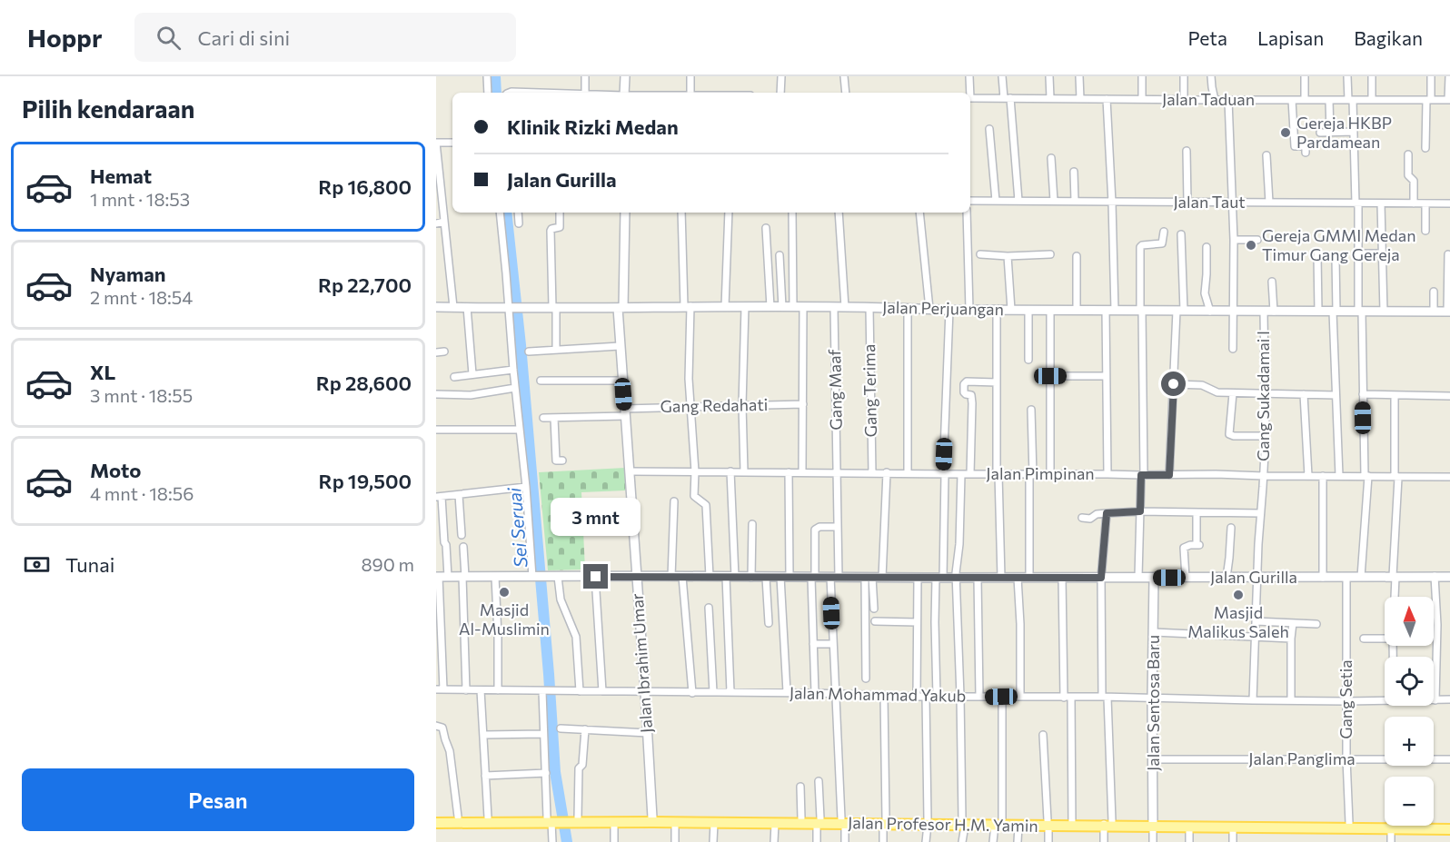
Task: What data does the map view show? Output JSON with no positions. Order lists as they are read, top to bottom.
{
  "streets": {
    "main road": ["Jalan Profesor H.M. Yamin"],
    "street": [
      "Jalan Taduan",
      "Jalan Taut",
      "Jalan Perjuangan",
      "Gang Maaf",
      "Gang Terima",
      "Gang Sukadamai I",
      "Gang Redahati",
      "Jalan Pimpinan",
      "Jalan Gurilla",
      "Jalan Ibrahim Umar",
      "Jalan Mohammad Yakub",
      "Gang Setia",
      "Jalan Sentosa Baru",
      "Jalan Panglima"
    ]
  },
  "crossings": [
    ["Jalan Perjuangan", "Gang Maaf"],
    ["Jalan Perjuangan", "Gang Terima"],
    ["Jalan Perjuangan", "Gang Sukadamai I"],
    ["Jalan Perjuangan", "Jalan Ibrahim Umar"],
    ["Gang Maaf", "Jalan Pimpinan"],
    ["Gang Maaf", "Jalan Gurilla"],
    ["Gang Maaf", "Jalan Mohammad Yakub"],
    ["Gang Maaf", "Jalan Profesor H.M. Yamin"],
    ["Gang Terima", "Jalan Pimpinan"],
    ["Gang Sukadamai I", "Jalan Pimpinan"],
    ["Gang Sukadamai I", "Jalan Gurilla"],
    ["Gang Sukadamai I", "Jalan Mohammad Yakub"],
    ["Gang Redahati", "Jalan Ibrahim Umar"],
    ["Jalan Pimpinan", "Jalan Ibrahim Umar"],
    ["Jalan Gurilla", "Jalan Ibrahim Umar"],
    ["Jalan Gurilla", "Gang Setia"],
    ["Jalan Gurilla", "Jalan Sentosa Baru"],
    ["Jalan Ibrahim Umar", "Jalan Mohammad Yakub"],
    ["Jalan Ibrahim Umar", "Jalan Profesor H.M. Yamin"],
    ["Jalan Mohammad Yakub", "Gang Setia"],
    ["Jalan Mohammad Yakub", "Jalan Sentosa Baru"],
    ["Gang Setia", "Jalan Panglima"],
    ["Gang Setia", "Jalan Profesor H.M. Yamin"],
    ["Jalan Sentosa Baru", "Jalan Panglima"],
    ["Jalan Sentosa Baru", "Jalan Profesor H.M. Yamin"]
  ],
  "water": ["Sei Seruai"],
  "places": [
    "Gereja HKBP Pardamean",
    "Gereja GMMI Medan Timur Gang Gereja",
    "Masjid Al-Muslimin",
    "Masjid Malikus Saleh"
  ],
  "north": "top",
  "page": {
    "header": "Hoppr",
    "search": "Cari di sini",
    "nav": ["Peta", "Lapisan", "Bagikan"],
    "heading": "Pilih kendaraan",
    "banner": ["Klinik Rizki Medan", "Jalan Gurilla"],
    "list": [
      {
        "name": "Hemat",
        "note": "1 mnt · 18:53",
        "value": "Rp 16,800"
      },
      {
        "name": "Nyaman",
        "note": "2 mnt · 18:54",
        "value": "Rp 22,700"
      },
      {
        "name": "XL",
        "note": "3 mnt · 18:55",
        "value": "Rp 28,600"
      },
      {
        "name": "Moto",
        "note": "4 mnt · 18:56",
        "value": "Rp 19,500"
      }
    ],
    "bubble": "3 mnt",
    "pay": ["Tunai", "890 m"],
    "map_buttons": ["+", "−"],
    "buttons": "Pesan"
  }
}
